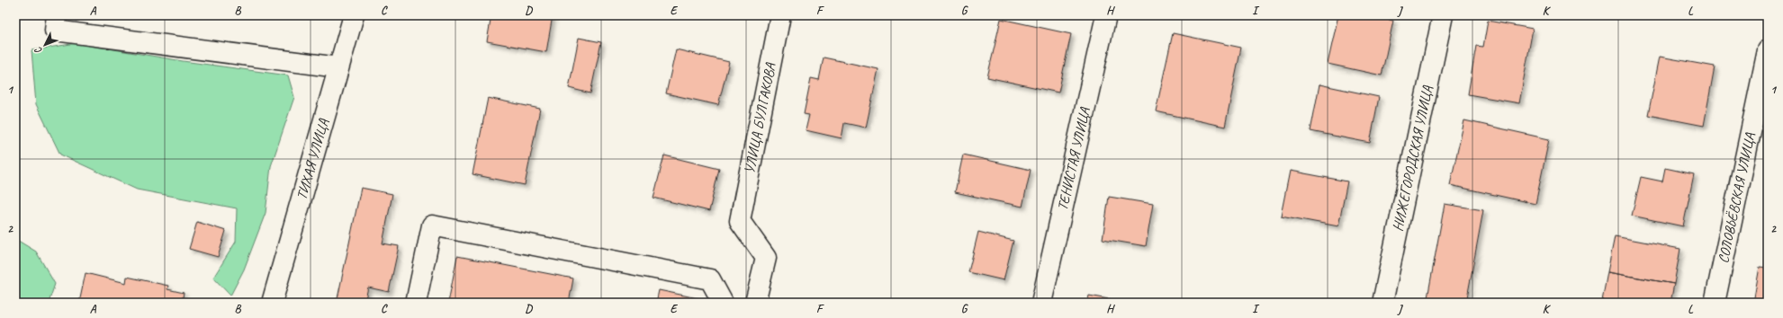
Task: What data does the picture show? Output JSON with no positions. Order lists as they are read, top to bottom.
{
  "streets": {
    "street": [
      "УЛИЦА БУЛГАКОВА",
      "ТИХАЯ УЛИЦА",
      "ТЕНИСТАЯ УЛИЦА",
      "НИЖЕГОРОДСКАЯ УЛИЦА",
      "СОЛОВЬЁВСКАЯ УЛИЦА"
    ]
  },
  "north": "bottom left",
  "grid": {
    "columns": [
      "A",
      "B",
      "C",
      "D",
      "E",
      "F",
      "G",
      "H",
      "I",
      "J",
      "K",
      "L"
    ],
    "rows": ["1", "2"]
  }
}
